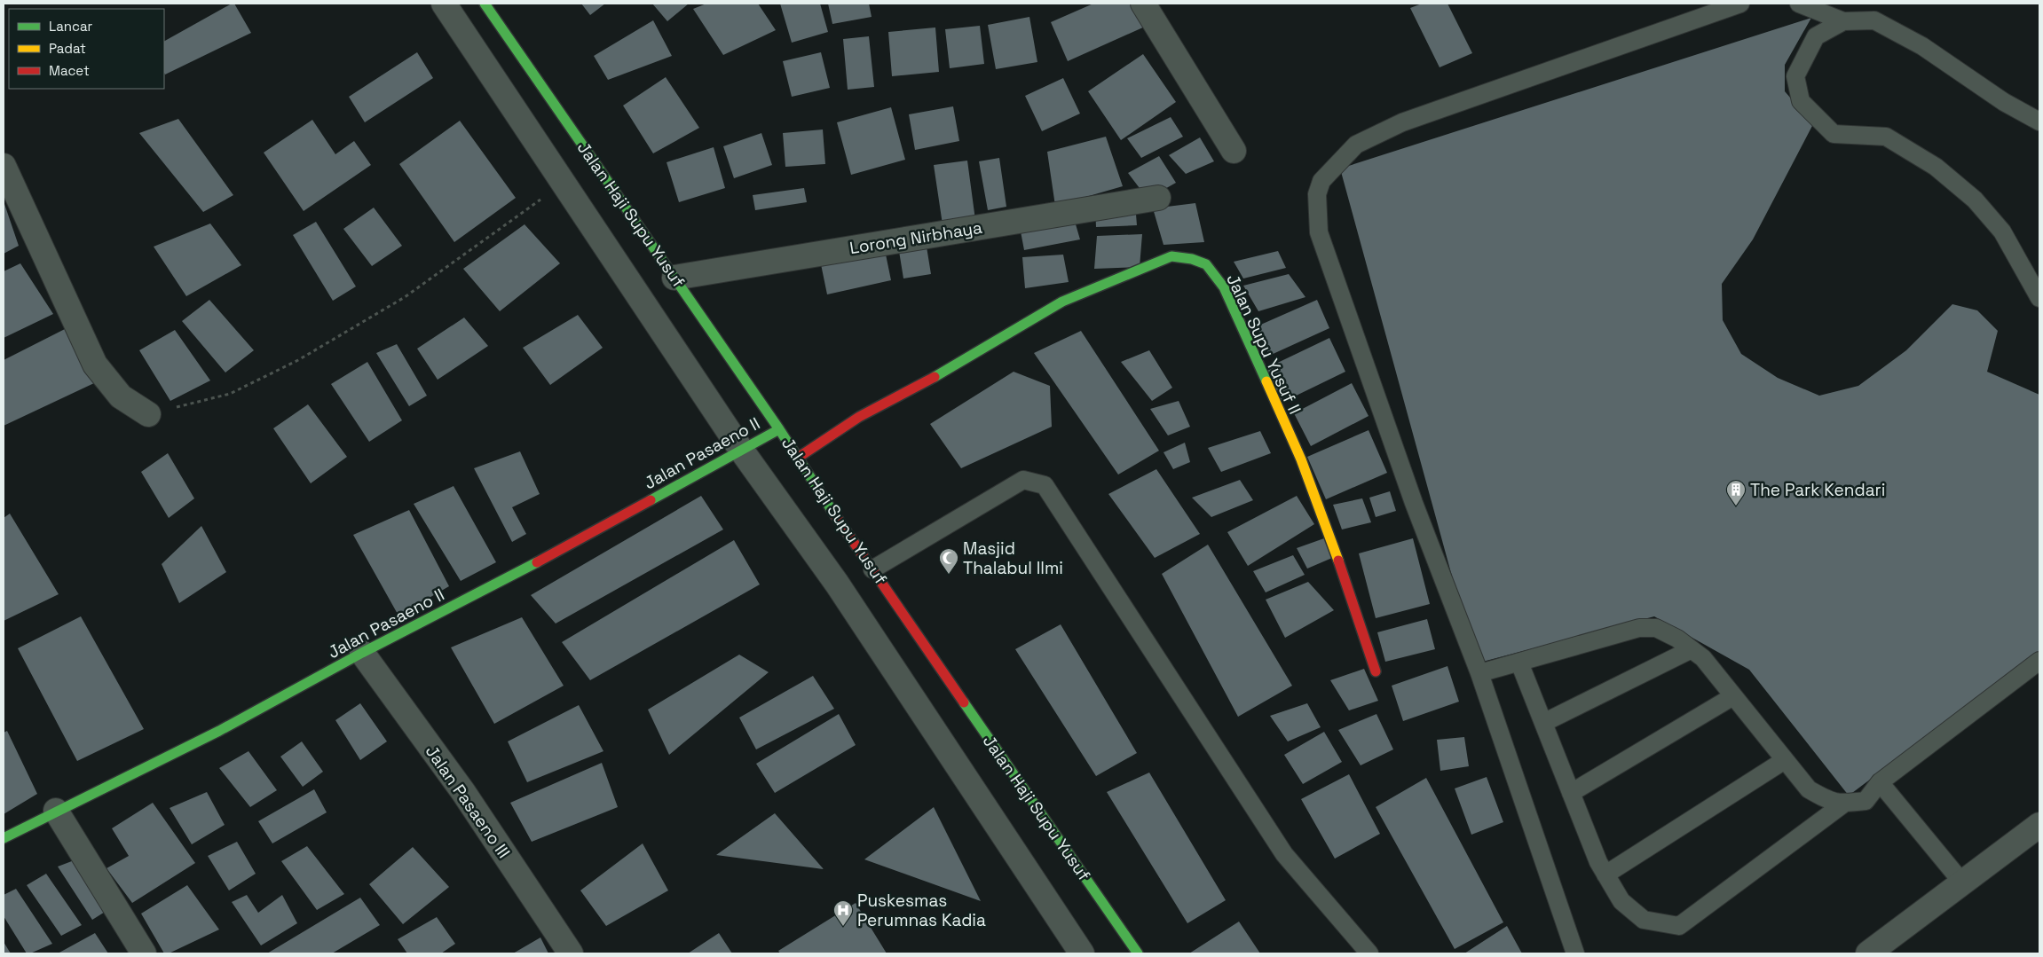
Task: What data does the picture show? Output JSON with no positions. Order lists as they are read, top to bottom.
{
  "streets": {
    "street": [
      "Jalan Haji Supu Yusuf",
      "Lorong Nirbhaya",
      "Jalan Supu Yusuf II",
      "Jalan Pasaeno II",
      "Jalan Pasaeno III"
    ]
  },
  "crossings": [
    ["Jalan Haji Supu Yusuf", "Lorong Nirbhaya"],
    ["Jalan Haji Supu Yusuf", "Jalan Supu Yusuf II"],
    ["Jalan Haji Supu Yusuf", "Jalan Pasaeno II"],
    ["Jalan Pasaeno II", "Jalan Pasaeno III"]
  ],
  "places": {
    "building": ["The Park Kendari"],
    "mosque": ["Masjid Thalabul Ilmi"],
    "hospital": ["Puskesmas Perumnas Kadia"]
  },
  "legend": ["Lancar", "Padat", "Macet"]
}
